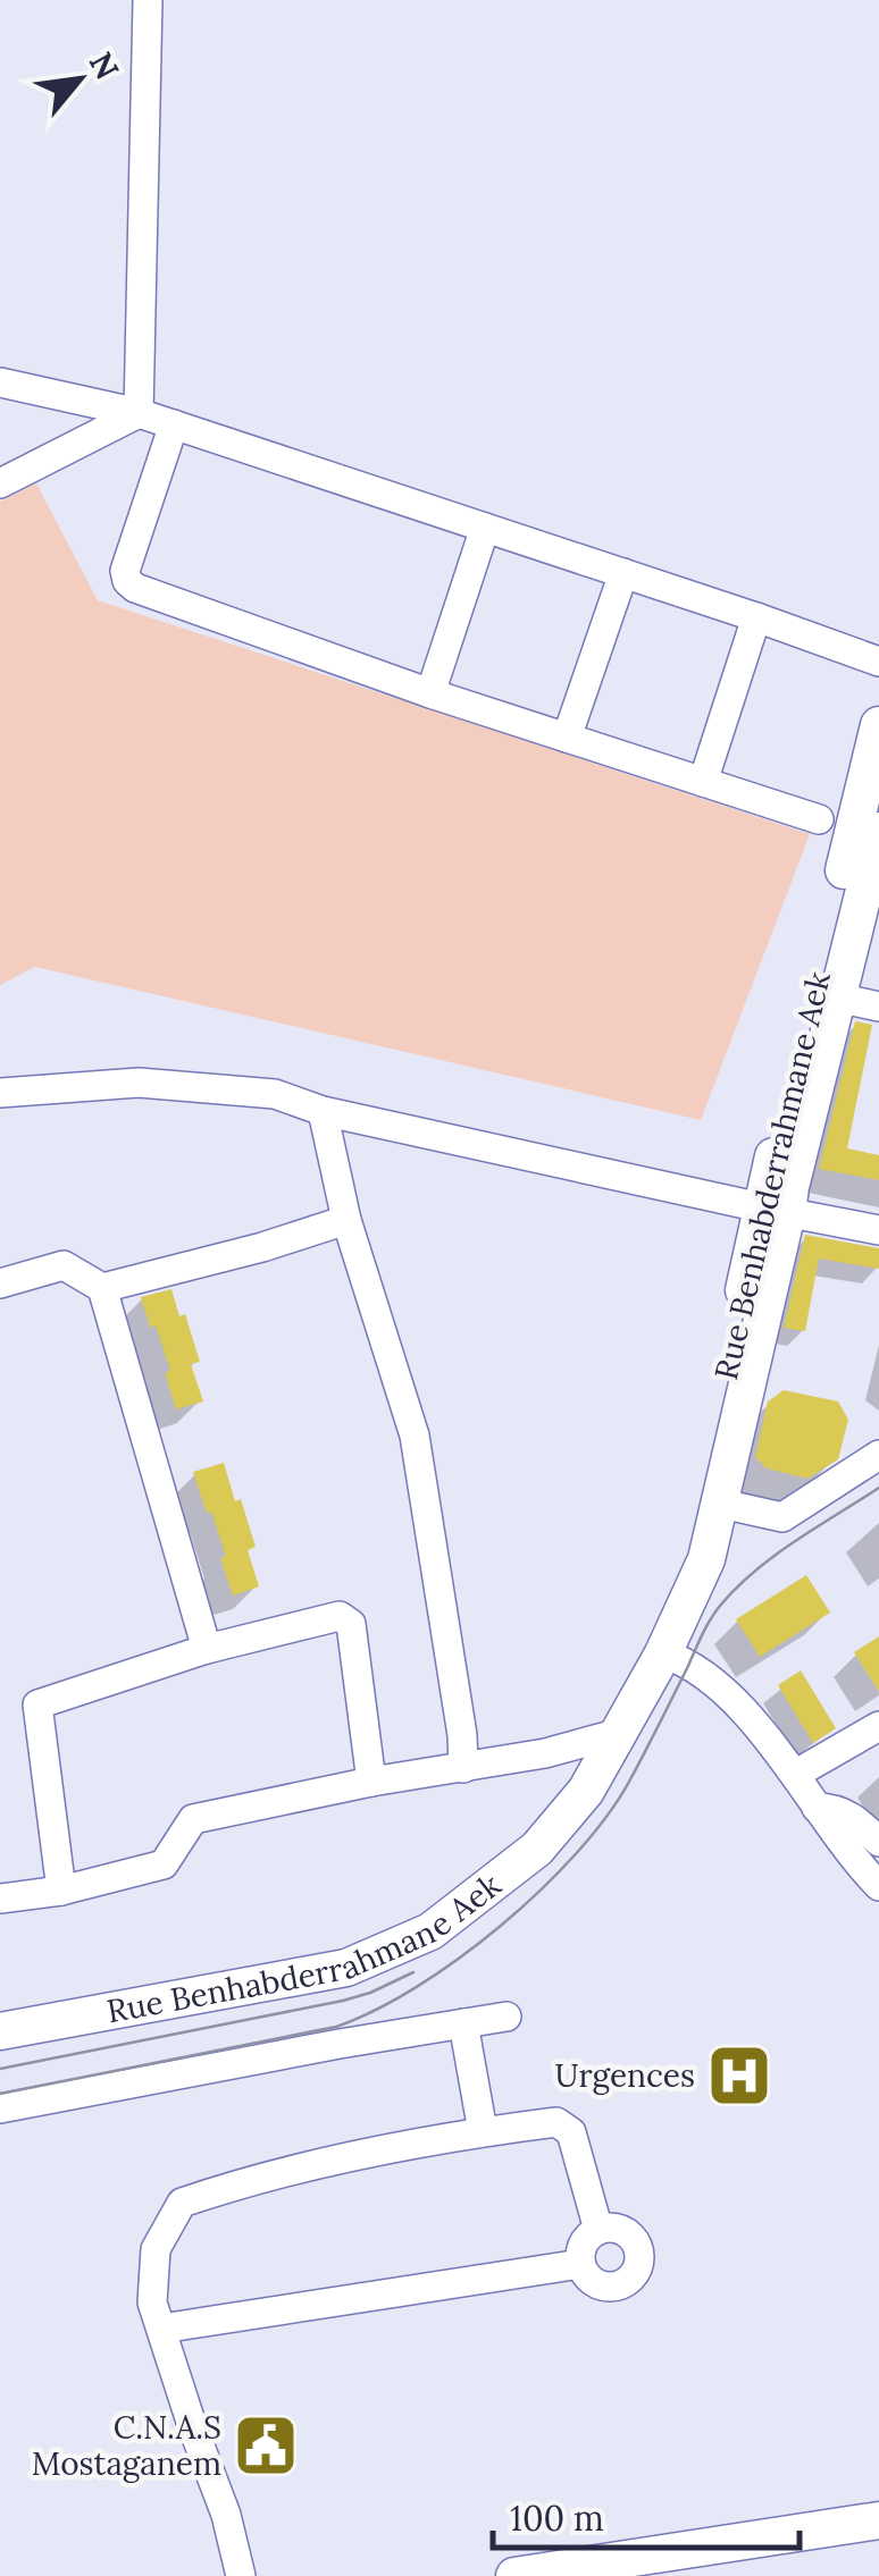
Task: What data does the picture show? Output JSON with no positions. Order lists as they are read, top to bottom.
{
  "streets": {
    "main road": ["Rue Benhabderrahmane Aek"]
  },
  "places": {
    "hospital": ["Urgences"],
    "public building": ["C.N.A.S Mostaganem"]
  },
  "scale_bar": "100 m",
  "north": "top right"
}
